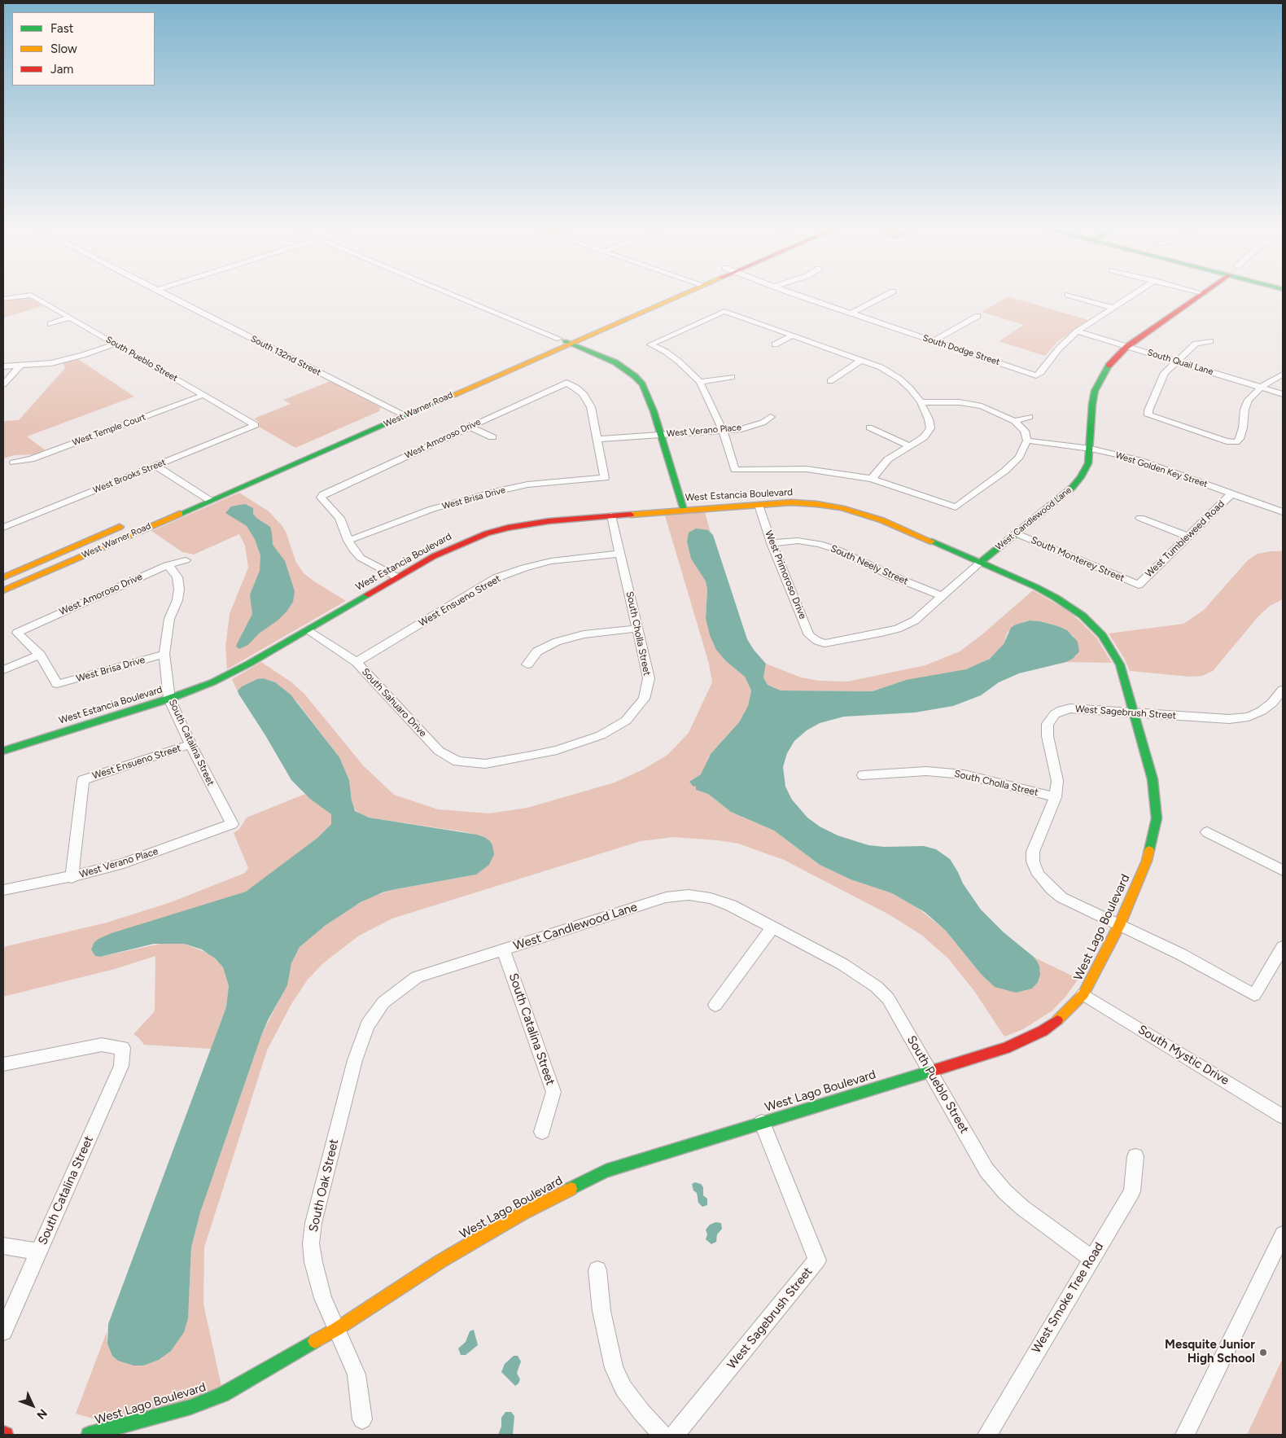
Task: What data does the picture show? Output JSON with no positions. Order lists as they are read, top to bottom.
{
  "streets": {
    "street": [
      "South Dodge Street",
      "South 132nd Street",
      "South Pueblo Street",
      "South Quail Lane",
      "West Warner Road",
      "West Temple Court",
      "West Verano Place",
      "West Amoroso Drive",
      "West Golden Key Street",
      "West Brooks Street",
      "West Estancia Boulevard",
      "West Brisa Drive",
      "West Candlewood Lane",
      "West Tumbleweed Road",
      "South Monterey Street",
      "South Neely Street",
      "West Primoroso Drive",
      "West Ensueno Street",
      "South Cholla Street",
      "South Sahuaro Drive",
      "West Sagebrush Street",
      "South Catalina Street",
      "West Lago Boulevard",
      "South Mystic Drive",
      "South Oak Street",
      "West Smoke Tree Road"
    ]
  },
  "crossings": [
    ["South Dodge Street", "South Quail Lane"],
    ["South 132nd Street", "West Warner Road"],
    ["South Pueblo Street", "West Temple Court"],
    ["South Pueblo Street", "West Brooks Street"],
    ["South Pueblo Street", "West Candlewood Lane"],
    ["South Pueblo Street", "West Lago Boulevard"],
    ["South Pueblo Street", "West Smoke Tree Road"],
    ["South Quail Lane", "West Candlewood Lane"],
    ["West Verano Place", "West Amoroso Drive"],
    ["West Verano Place", "West Brisa Drive"],
    ["West Verano Place", "West Ensueno Street"],
    ["West Verano Place", "South Catalina Street"],
    ["West Amoroso Drive", "West Brisa Drive"],
    ["West Amoroso Drive", "South Catalina Street"],
    ["West Golden Key Street", "West Candlewood Lane"],
    ["West Golden Key Street", "West Tumbleweed Road"],
    ["West Estancia Boulevard", "West Candlewood Lane"],
    ["West Estancia Boulevard", "West Primoroso Drive"],
    ["West Estancia Boulevard", "South Cholla Street"],
    ["West Estancia Boulevard", "South Sahuaro Drive"],
    ["West Estancia Boulevard", "South Catalina Street"],
    ["West Estancia Boulevard", "West Lago Boulevard"],
    ["West Brisa Drive", "South Catalina Street"],
    ["West Candlewood Lane", "South Monterey Street"],
    ["West Candlewood Lane", "South Neely Street"],
    ["West Candlewood Lane", "West Primoroso Drive"],
    ["West Candlewood Lane", "South Catalina Street"],
    ["West Candlewood Lane", "West Lago Boulevard"],
    ["West Candlewood Lane", "South Oak Street"],
    ["West Tumbleweed Road", "South Monterey Street"],
    ["South Neely Street", "West Primoroso Drive"],
    ["West Ensueno Street", "South Cholla Street"],
    ["West Ensueno Street", "South Sahuaro Drive"],
    ["West Ensueno Street", "South Catalina Street"],
    ["South Cholla Street", "South Sahuaro Drive"],
    ["South Cholla Street", "West Sagebrush Street"],
    ["West Sagebrush Street", "West Lago Boulevard"],
    ["West Lago Boulevard", "South Mystic Drive"],
    ["West Lago Boulevard", "South Oak Street"]
  ],
  "places": ["Mesquite Junior High School"],
  "legend": ["Fast", "Slow", "Jam"],
  "north": "bottom right"
}
